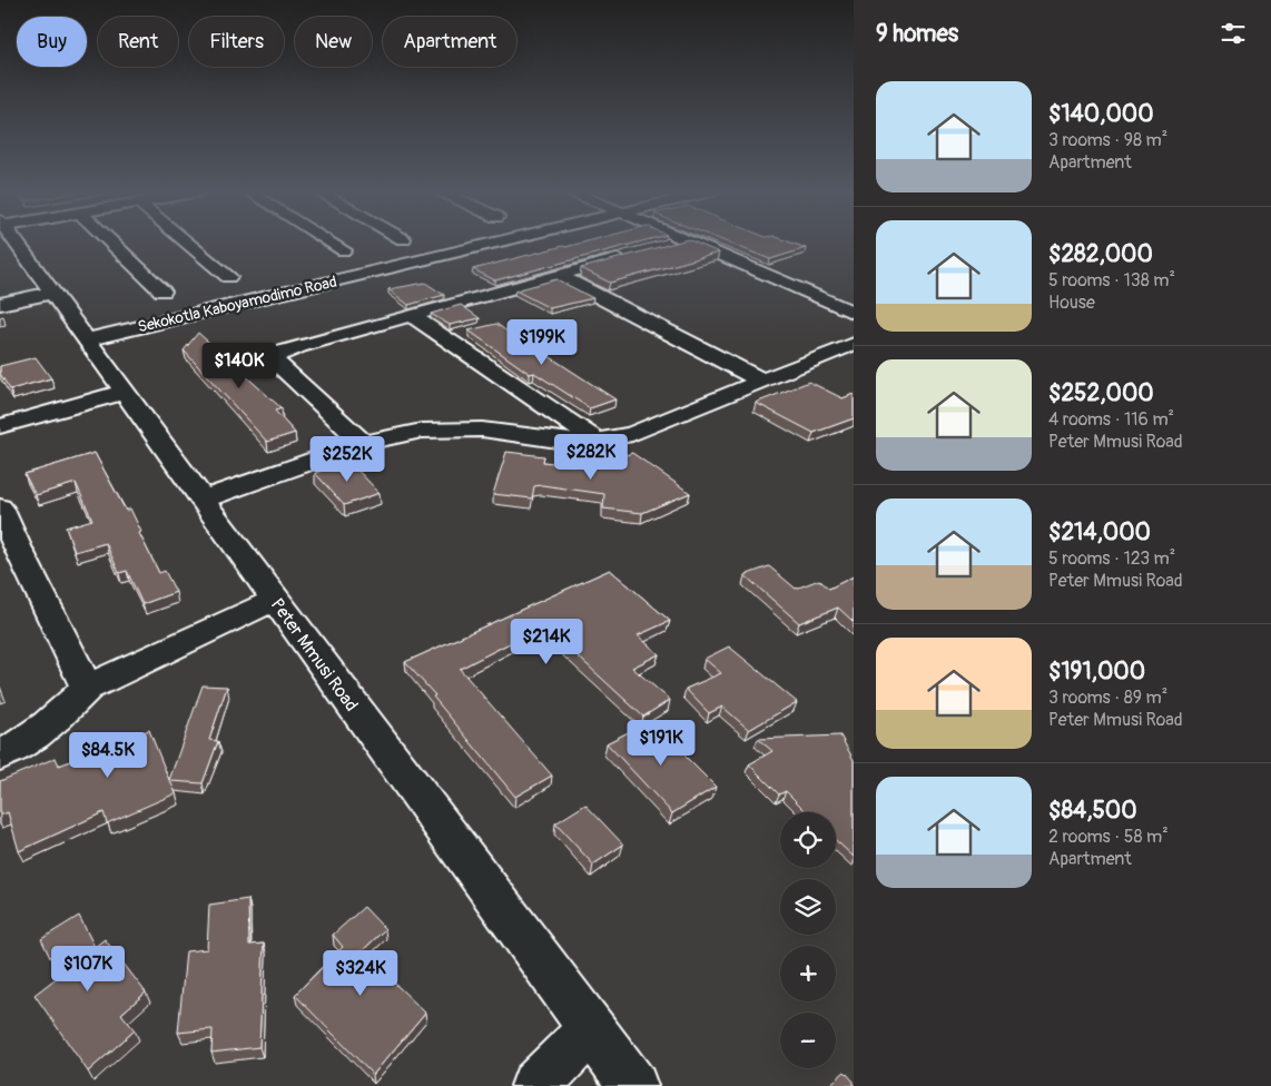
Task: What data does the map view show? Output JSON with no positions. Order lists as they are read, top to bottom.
{
  "streets": {
    "street": ["Sekokotla Kaboyamodimo Road", "Peter Mmusi Road"]
  },
  "crossings": [
    ["Sekokotla Kaboyamodimo Road", "Peter Mmusi Road"]
  ],
  "page": {
    "heading": "9 homes",
    "chip": [
      "Buy",
      "Rent",
      "Filters",
      "New",
      "Apartment"
    ],
    "list": [
      {
        "name": "$140,000",
        "note": "3 rooms · 98 m² · Apartment"
      },
      {
        "name": "$282,000",
        "note": "5 rooms · 138 m² · House"
      },
      {
        "name": "$252,000",
        "note": "4 rooms · 116 m² · Peter Mmusi Road"
      },
      {
        "name": "$214,000",
        "note": "5 rooms · 123 m² · Peter Mmusi Road"
      },
      {
        "name": "$191,000",
        "note": "3 rooms · 89 m² · Peter Mmusi Road"
      },
      {
        "name": "$84,500",
        "note": "2 rooms · 58 m² · Apartment"
      }
    ],
    "price": [
      "$199K",
      "$140K",
      "$282K",
      "$252K",
      "$214K",
      "$191K",
      "$84.5K",
      "$107K",
      "$324K"
    ],
    "map_buttons": ["+", "−"]
  }
}
